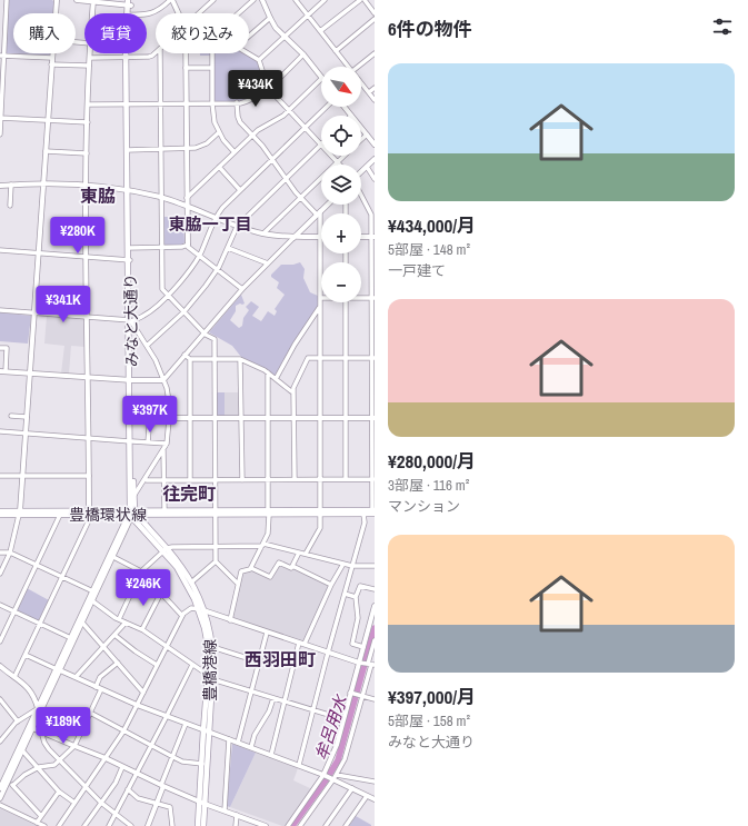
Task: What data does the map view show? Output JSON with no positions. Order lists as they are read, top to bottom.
{
  "streets": {
    "main road": ["みなと大通り", "豊橋環状線", "豊橋港線"]
  },
  "crossings": [
    ["みなと大通り", "豊橋環状線"],
    ["みなと大通り", "豊橋港線"],
    ["豊橋環状線", "豊橋港線"]
  ],
  "districts": [
    "東脇",
    "東脇一丁目",
    "往完町",
    "西羽田町"
  ],
  "water": ["牟呂用水"],
  "north": "bottom right",
  "page": {
    "heading": "6件の物件",
    "chip": ["購入", "賃貸", "絞り込み"],
    "list": [
      {
        "name": "¥434,000/月",
        "note": "5部屋 · 148 m² · 一戸建て"
      },
      {
        "name": "¥280,000/月",
        "note": "3部屋 · 116 m² · マンション"
      },
      {
        "name": "¥397,000/月",
        "note": "5部屋 · 158 m² · みなと大通り"
      }
    ],
    "map_buttons": ["+", "−"],
    "price": [
      "¥434K",
      "¥280K",
      "¥341K",
      "¥397K",
      "¥246K",
      "¥189K"
    ]
  }
}
